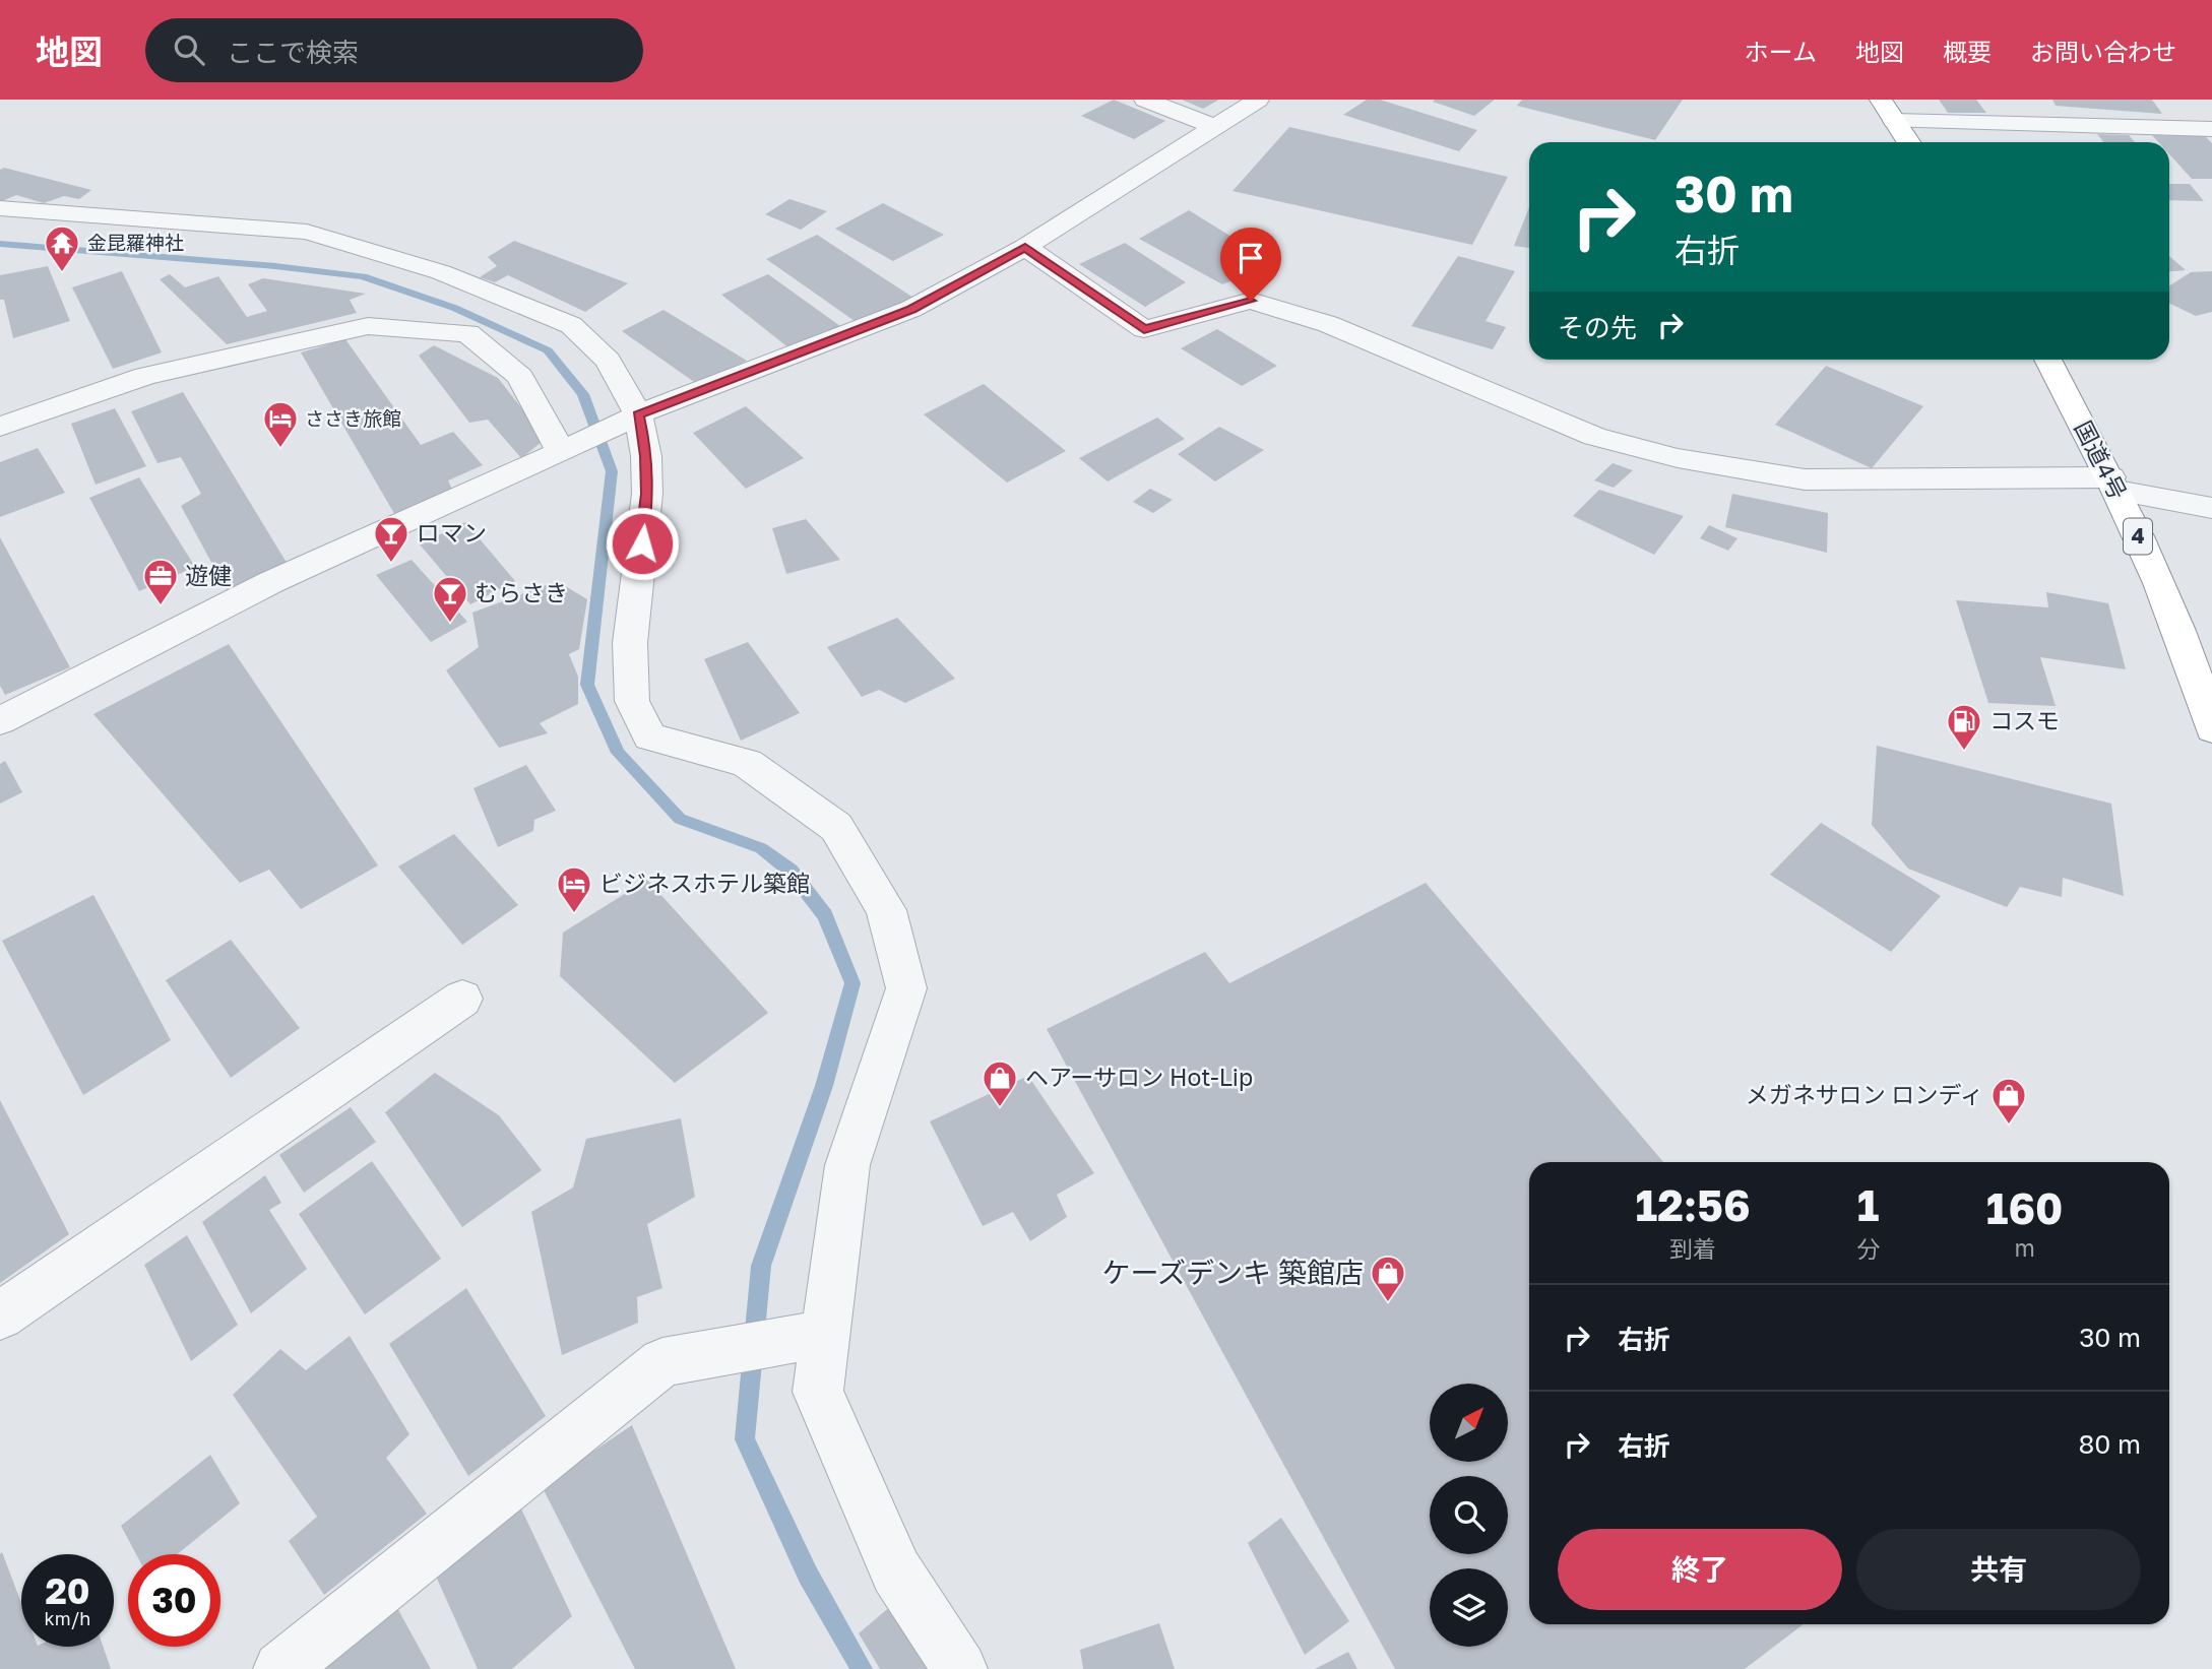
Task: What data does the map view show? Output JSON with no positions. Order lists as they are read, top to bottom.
{
  "streets": {
    "highway": ["国道4号", "4"]
  },
  "places": {
    "temple": ["金昆羅神社"],
    "hotel": ["ささき旅館", "ビジネスホテル築館"],
    "bar": ["ロマン", "むらさき"],
    "office": ["遊健"],
    "fuel station": ["コスモ"],
    "shop": ["ヘアーサロン Hot-Lip", "メガネサロン ロンディ", "ケーズデンキ 築館店"]
  },
  "north": "top right",
  "page": {
    "header": "地図",
    "search": "ここで検索",
    "nav": [
      "ホーム",
      "地図",
      "概要",
      "お問い合わせ"
    ],
    "turn": ["30 m", "右折"],
    "then": "その先",
    "eta": [
      "12:56",
      "到着",
      "1",
      "分",
      "160",
      "m"
    ],
    "list": [
      {
        "name": "右折",
        "value": "30 m"
      },
      {
        "name": "右折",
        "value": "80 m"
      }
    ],
    "buttons": ["終了", "共有"],
    "speed": "20 km/h",
    "limit": "30"
  }
}
